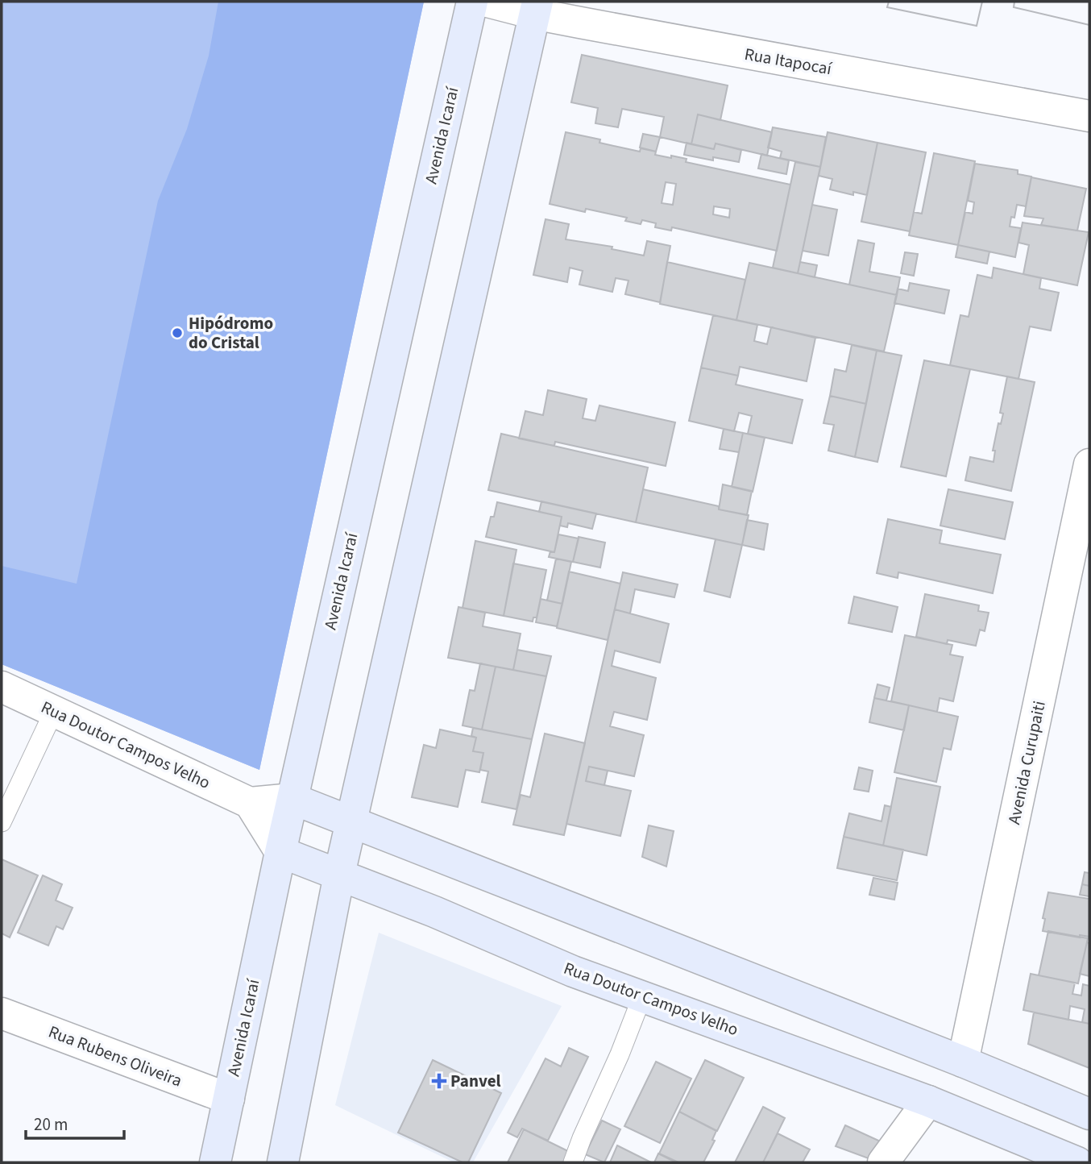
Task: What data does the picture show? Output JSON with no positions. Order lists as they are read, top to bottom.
{
  "streets": {
    "main road": ["Avenida Icaraí", "Rua Doutor Campos Velho"],
    "street": ["Rua Itapocaí", "Avenida Curupaiti", "Rua Rubens Oliveira"]
  },
  "crossings": [
    ["Avenida Icaraí", "Rua Doutor Campos Velho"],
    ["Avenida Icaraí", "Rua Rubens Oliveira"]
  ],
  "places": {
    "other": ["Hipódromo do Cristal"],
    "health": ["Panvel"]
  },
  "scale_bar": "20 m"
}
